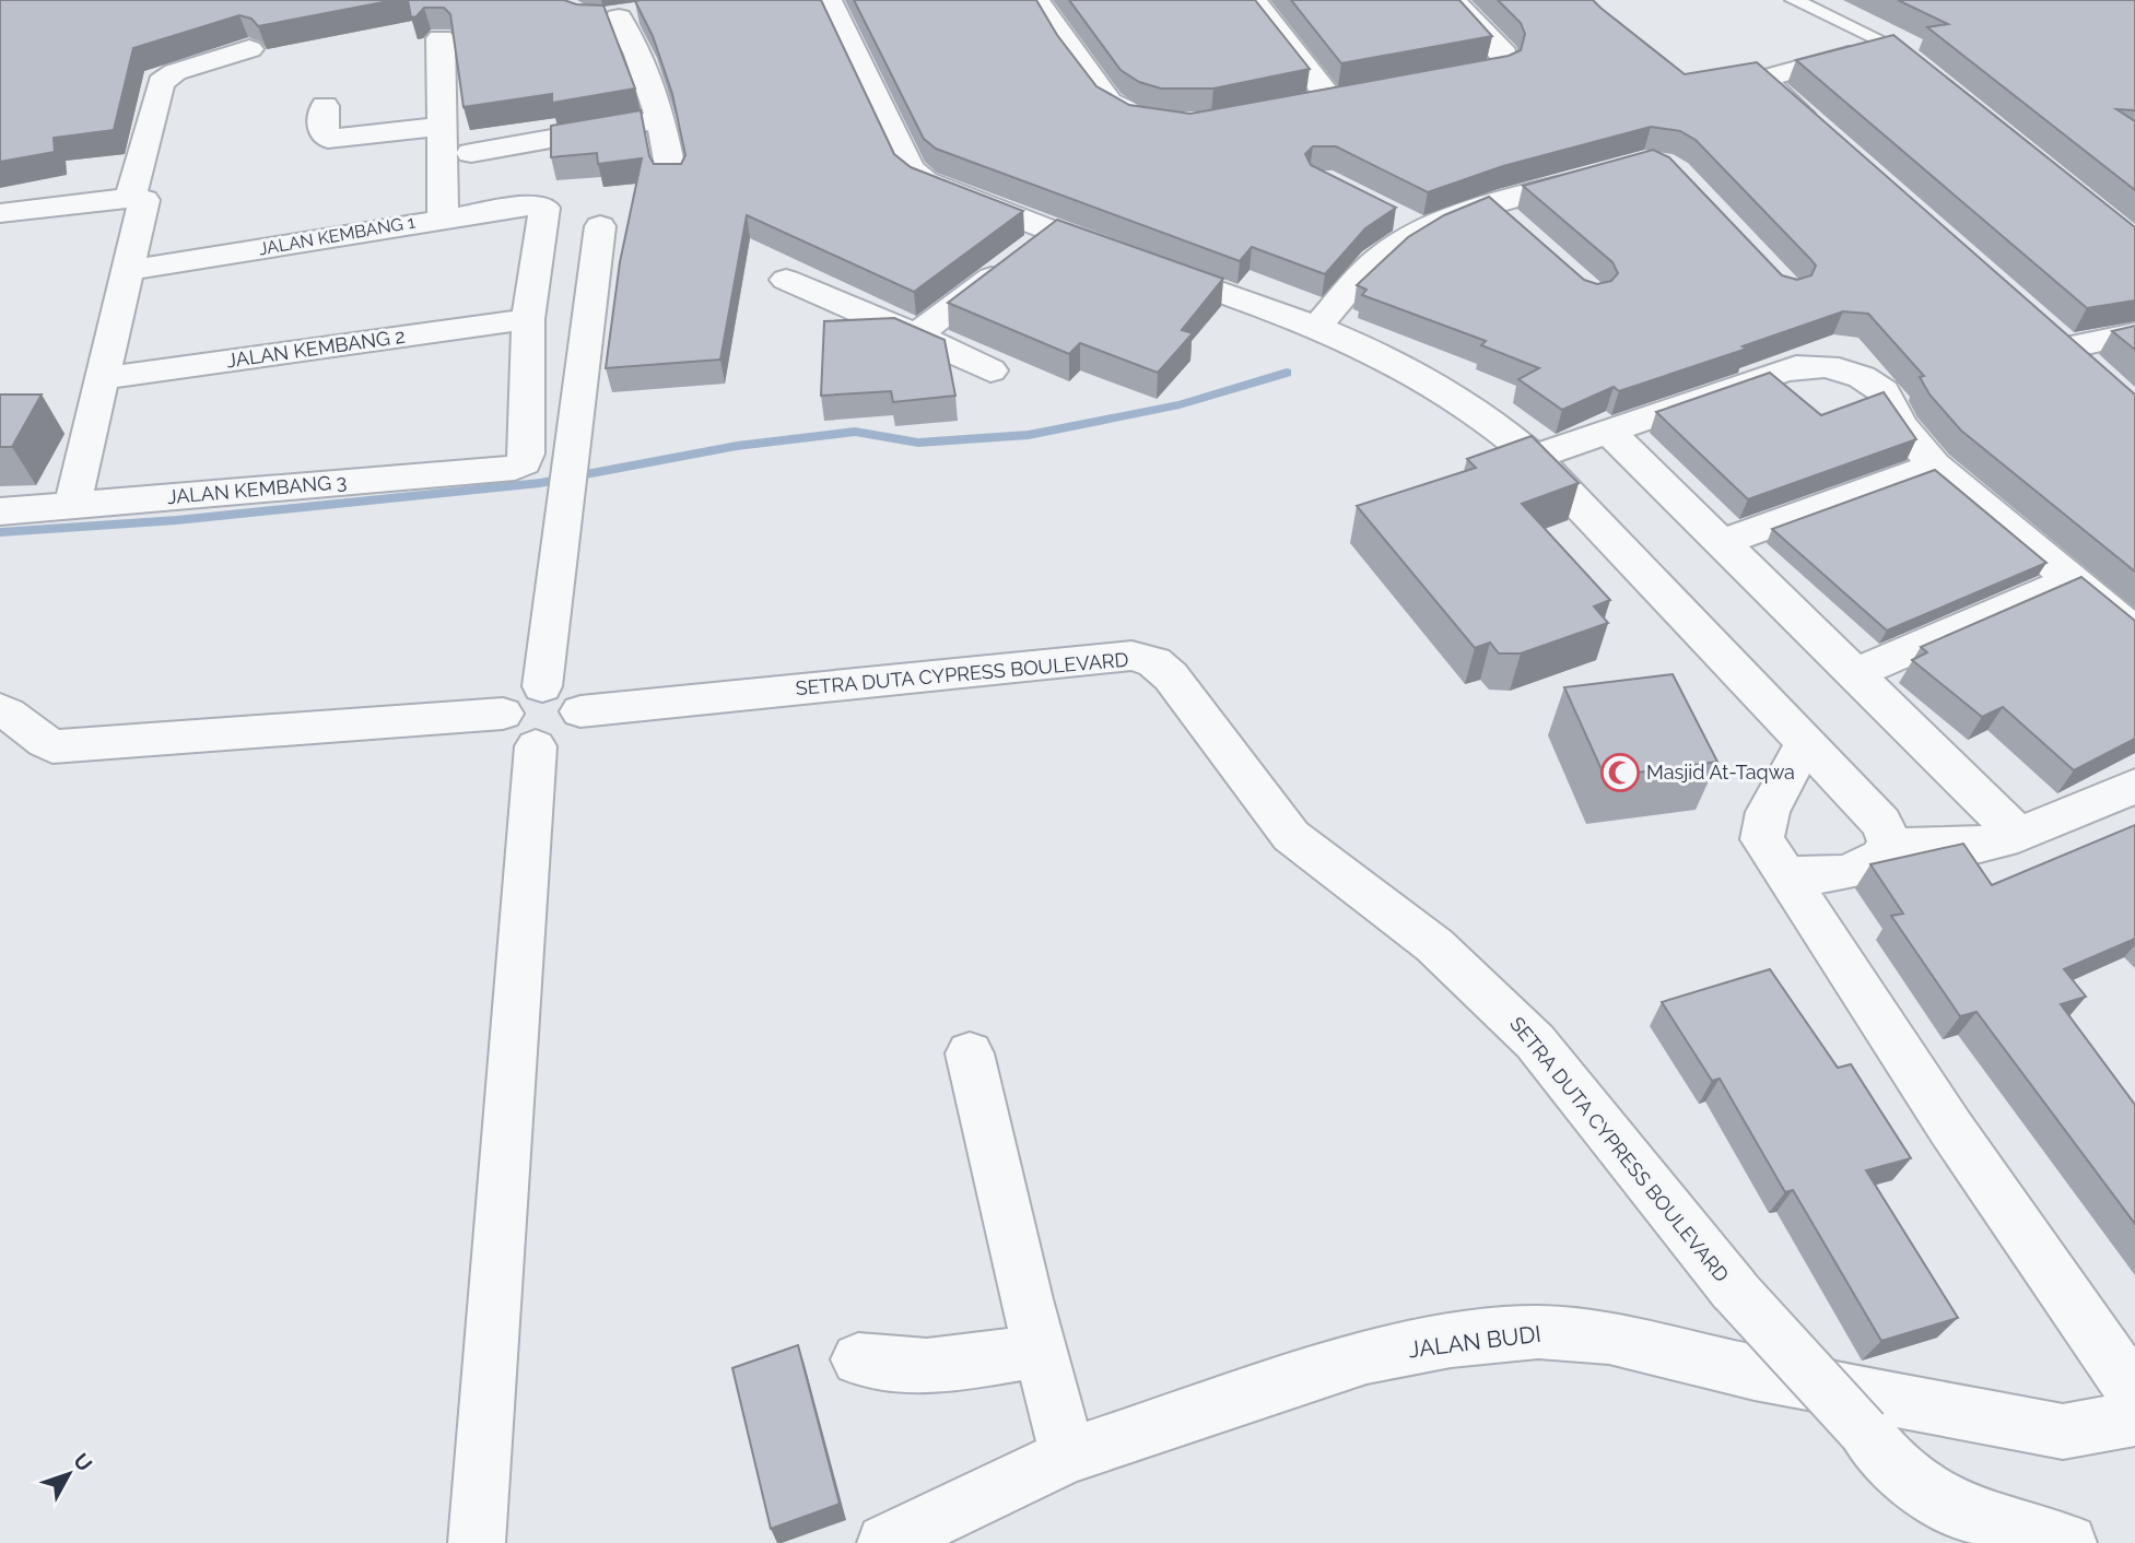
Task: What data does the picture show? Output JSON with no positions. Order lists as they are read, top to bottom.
{
  "streets": {
    "street": [
      "JALAN KEMBANG 1",
      "JALAN KEMBANG 2",
      "JALAN KEMBANG 3",
      "SETRA DUTA CYPRESS BOULEVARD",
      "JALAN BUDI"
    ]
  },
  "crossings": [
    ["JALAN KEMBANG 1", "JALAN KEMBANG 2"],
    ["JALAN KEMBANG 1", "JALAN KEMBANG 3"],
    ["JALAN KEMBANG 2", "JALAN KEMBANG 3"]
  ],
  "places": {
    "mosque": ["Masjid At-Taqwa"]
  },
  "north": "top right"
}
